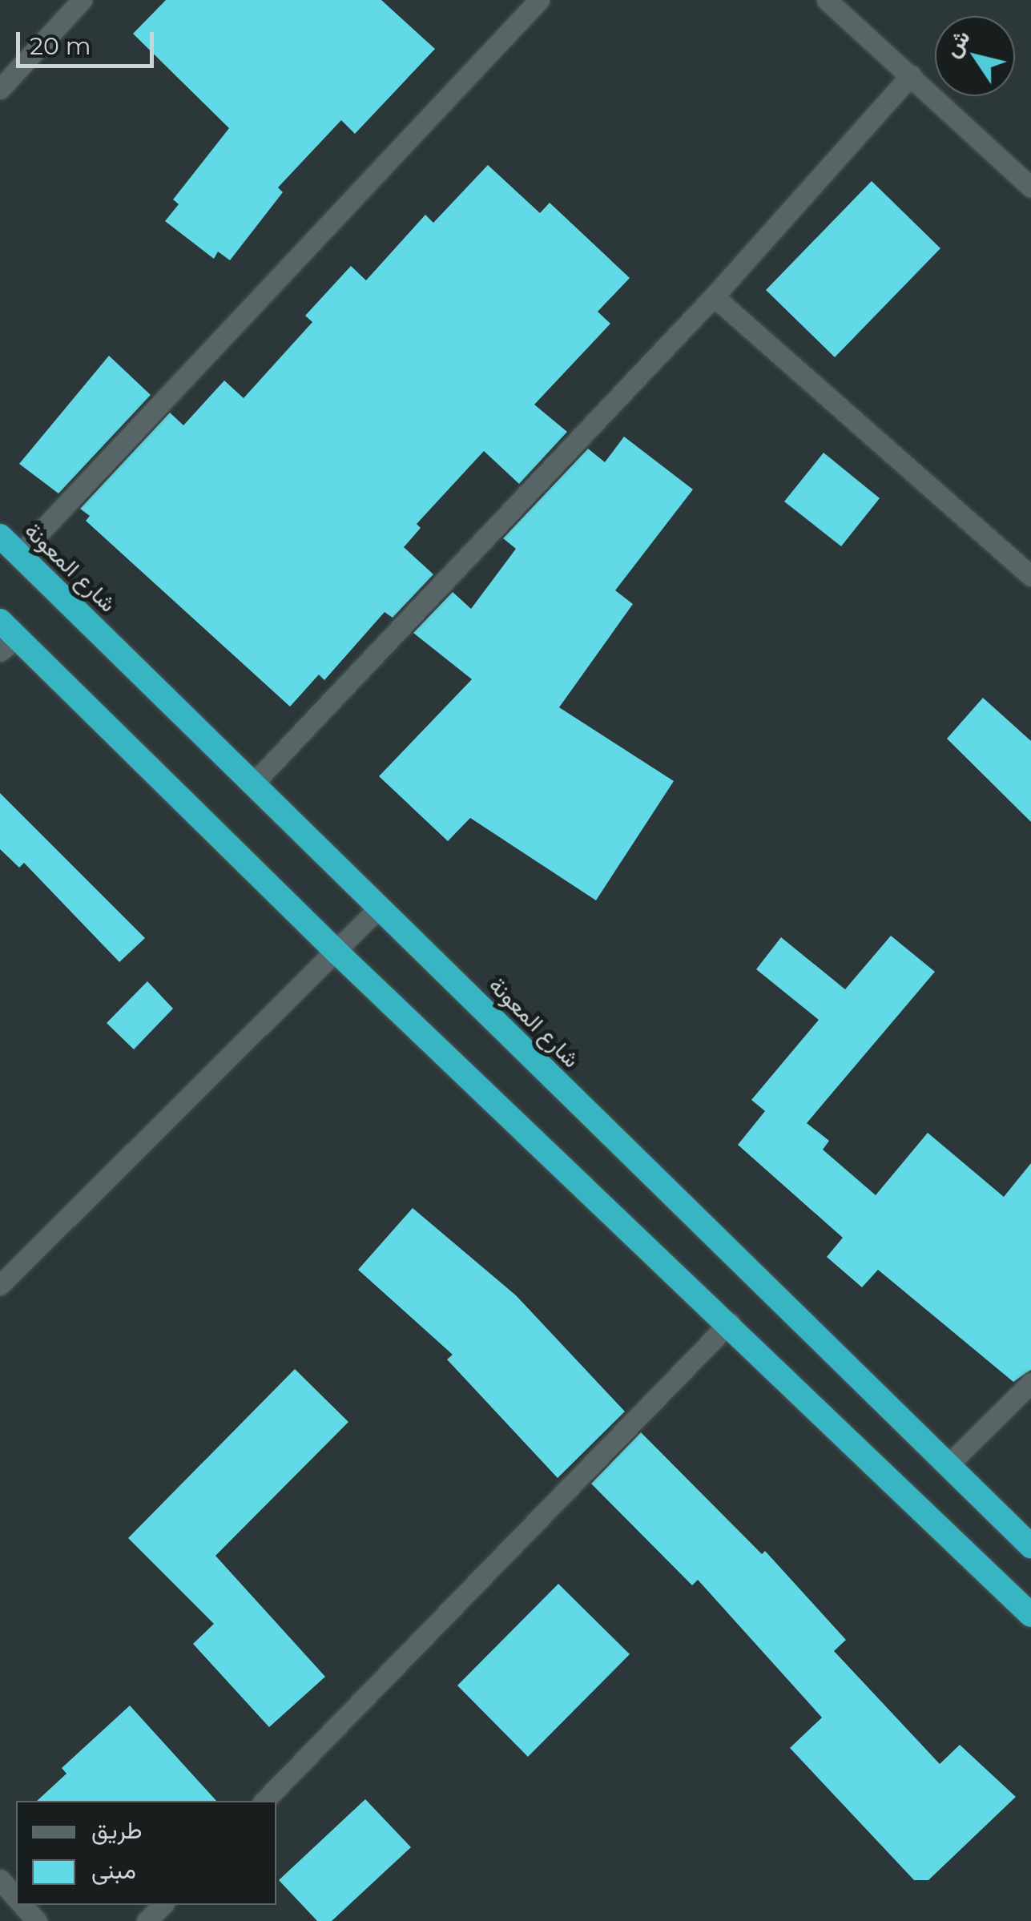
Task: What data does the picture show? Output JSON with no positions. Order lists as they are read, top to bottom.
{
  "streets": {
    "highway": ["شارع المعونة"]
  },
  "legend": ["طريق", "مبنى"],
  "scale_bar": "20 m",
  "north": "top left"
}
